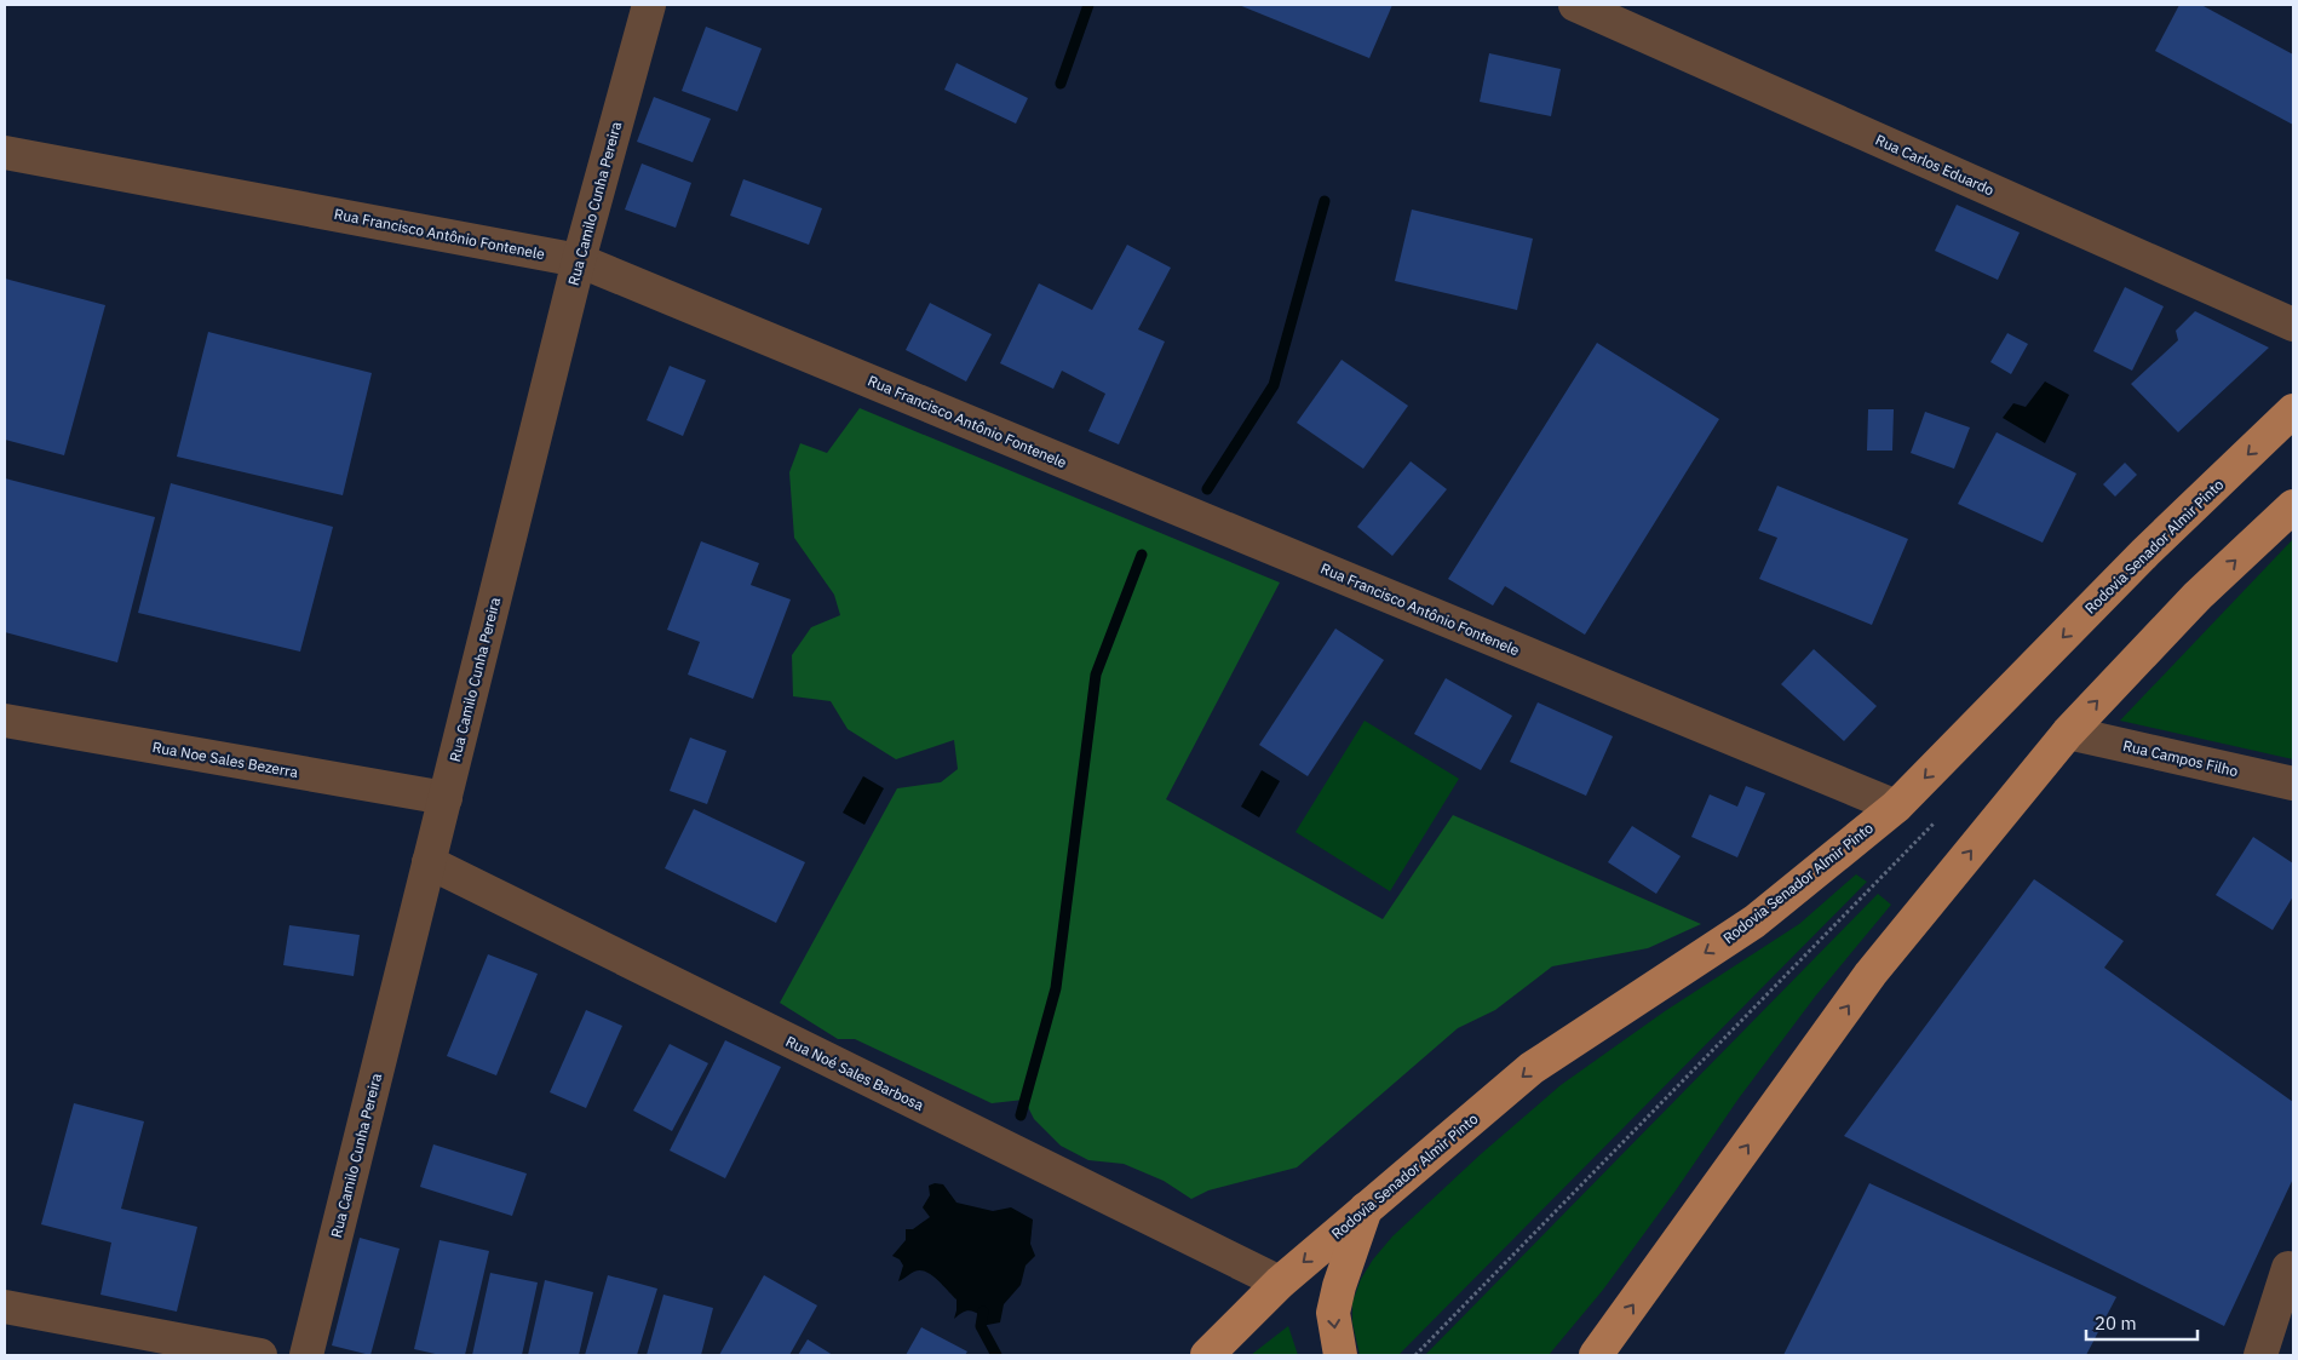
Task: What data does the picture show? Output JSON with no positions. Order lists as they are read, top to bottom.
{
  "streets": {
    "main road": ["Rodovia Senador Almir Pinto"],
    "street": [
      "Rua Carlos Eduardo",
      "Rua Camilo Cunha Pereira",
      "Rua Francisco Antônio Fontenele",
      "Rua Campos Filho",
      "Rua Noe Sales Bezerra",
      "Rua Noé Sales Barbosa"
    ]
  },
  "crossings": [
    ["Rua Camilo Cunha Pereira", "Rua Francisco Antônio Fontenele"],
    ["Rua Camilo Cunha Pereira", "Rua Noe Sales Bezerra"],
    ["Rua Camilo Cunha Pereira", "Rua Noé Sales Barbosa"],
    ["Rua Francisco Antônio Fontenele", "Rodovia Senador Almir Pinto"],
    ["Rodovia Senador Almir Pinto", "Rua Noé Sales Barbosa"]
  ],
  "scale_bar": "20 m"
}
